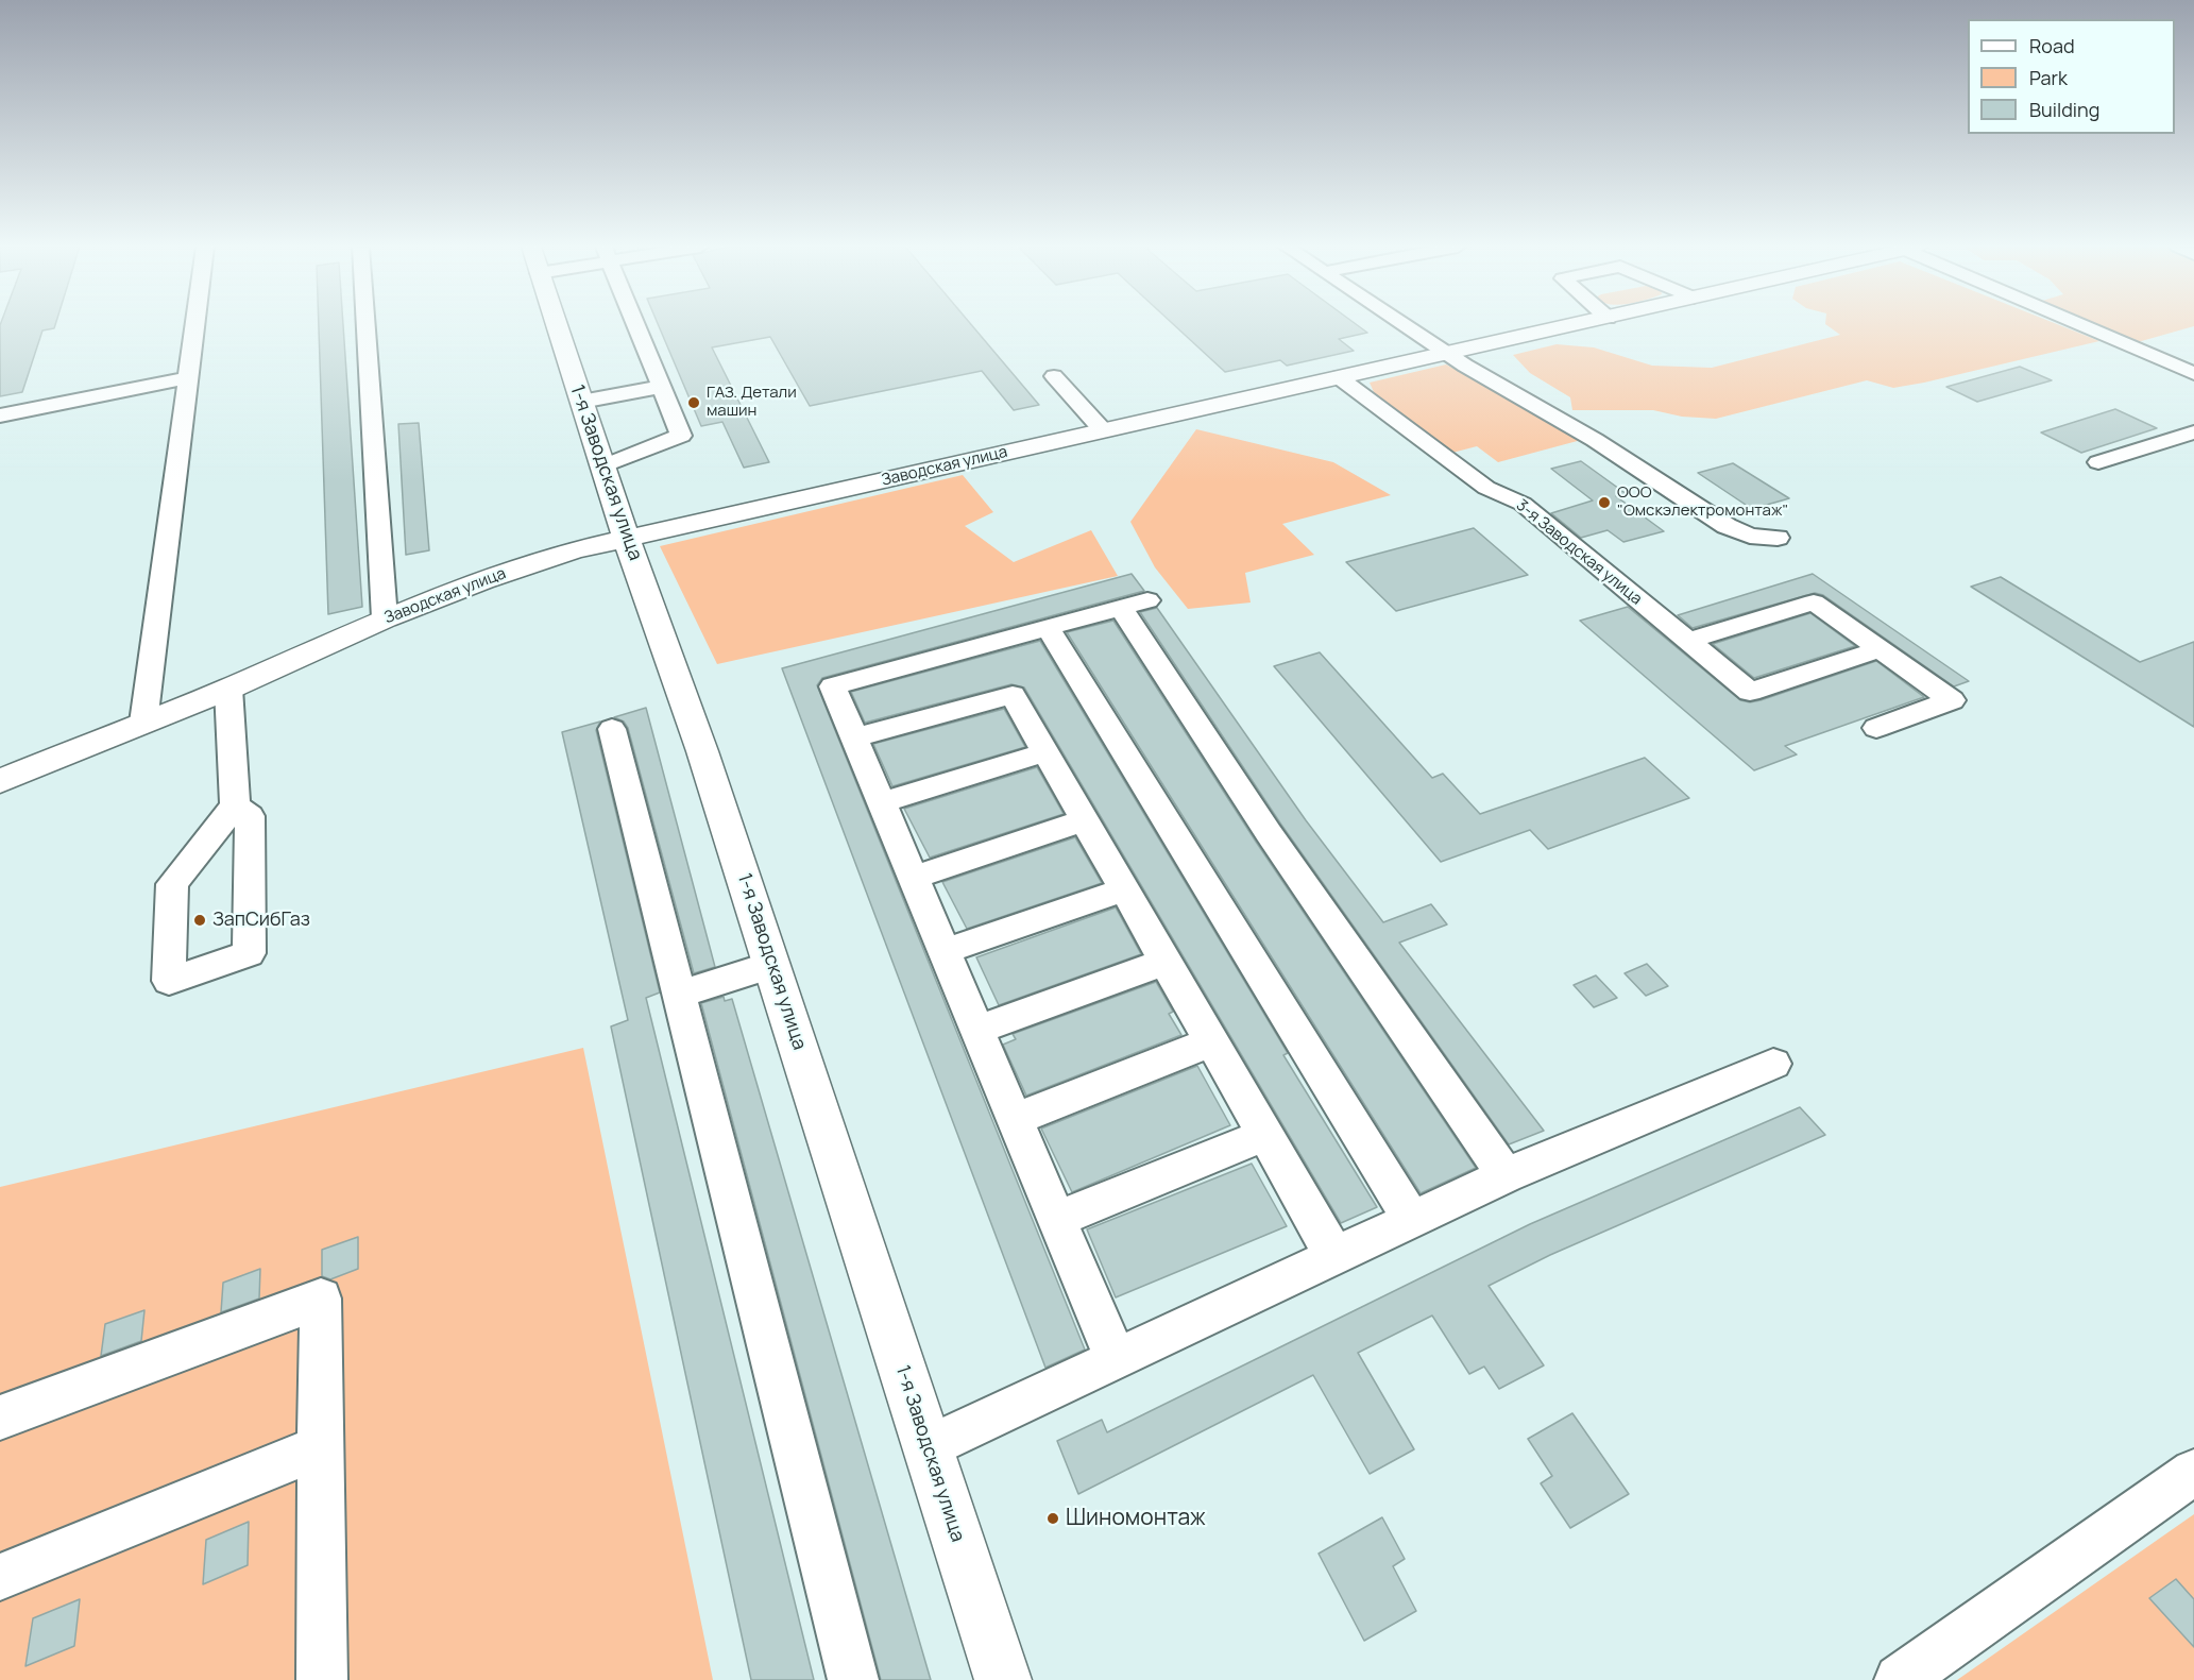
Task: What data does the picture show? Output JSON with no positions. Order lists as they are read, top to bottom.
{
  "streets": {
    "main road": ["Заводская улица", "1-я Заводская улица"],
    "street": ["3-я Заводская улица"]
  },
  "crossings": [
    ["Заводская улица", "1-я Заводская улица"],
    ["Заводская улица", "3-я Заводская улица"]
  ],
  "places": [
    "ГАЗ. Детали машин",
    "ООО \"Омскэлектромонтаж\"",
    "ЗапСибГаз",
    "Шиномонтаж"
  ],
  "legend": ["Road", "Park", "Building"]
}
